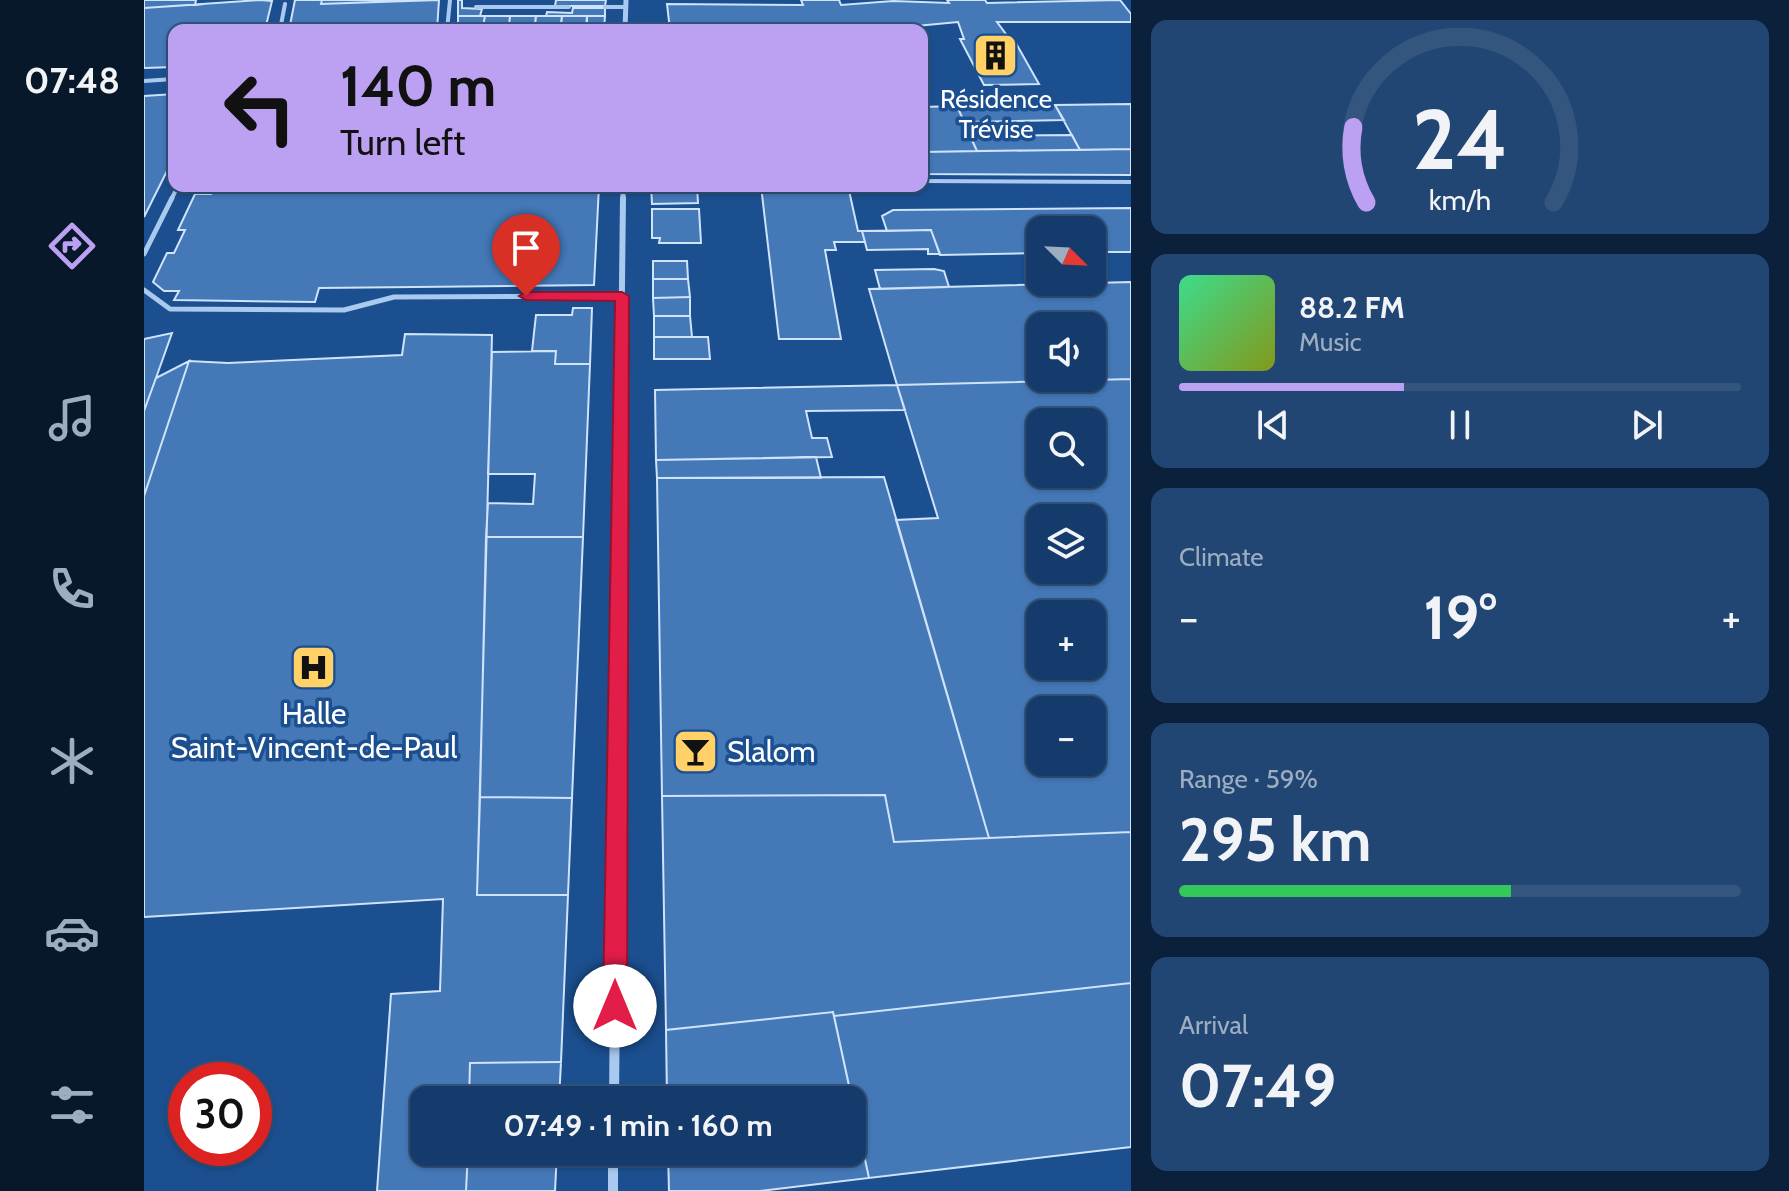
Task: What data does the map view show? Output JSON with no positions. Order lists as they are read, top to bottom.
{
  "places": {
    "building": ["Résidence Trévise"],
    "hospital": ["Halle Saint-Vincent-de-Paul"],
    "bar": ["Slalom"]
  },
  "north": "bottom right",
  "page": {
    "tabs": "07:48",
    "turn": ["140 m", "Turn left"],
    "map_buttons": ["+", "−"],
    "song": ["88.2 FM", "Music"],
    "tile": [
      "Climate",
      ["Range · 59%", "295 km"],
      ["Arrival", "07:49"]
    ],
    "heat": ["−", "19°", "+"],
    "limit": "30",
    "trip": "07:49 · 1 min · 160 m",
    "gauge": ["24", "km/h"]
  }
}
